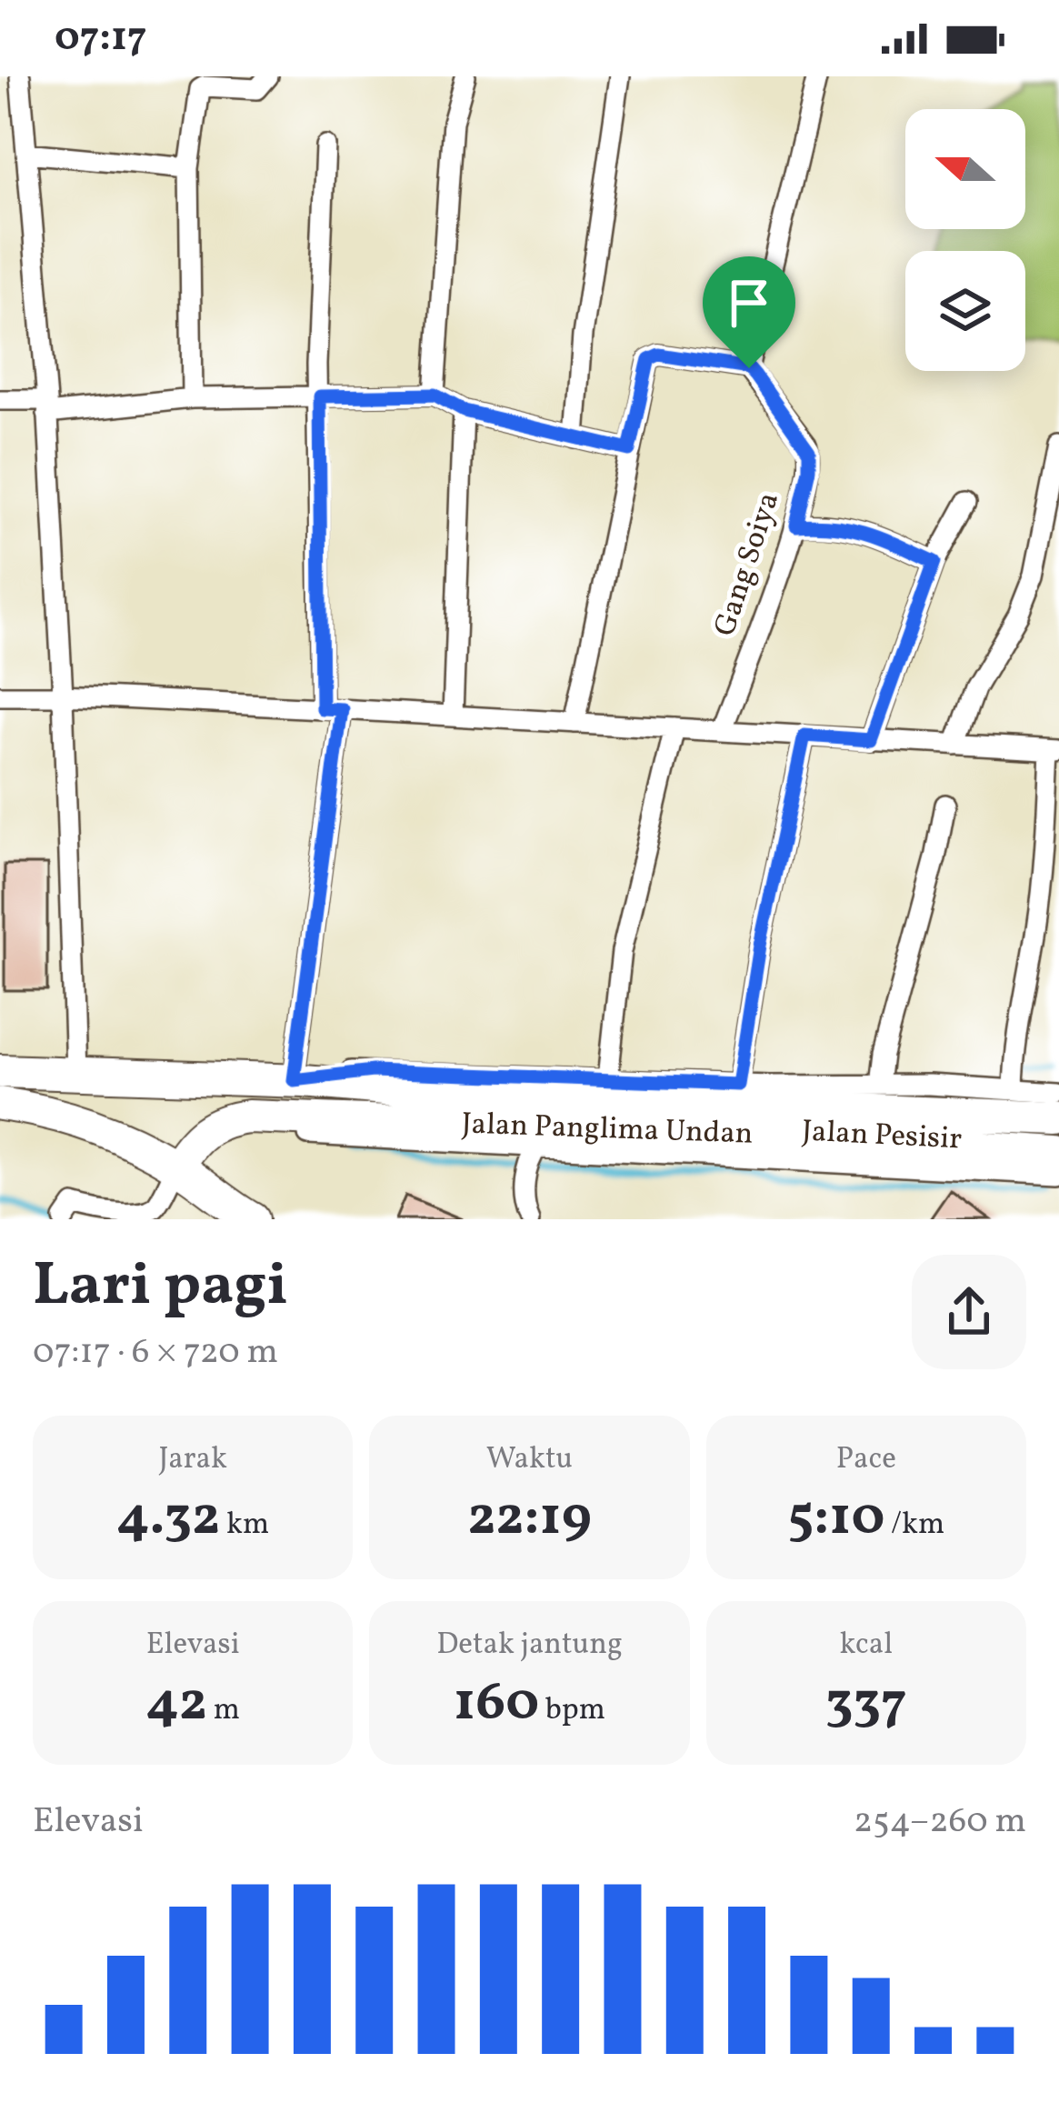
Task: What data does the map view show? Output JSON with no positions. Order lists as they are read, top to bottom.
{
  "streets": {
    "main road": ["Jalan Panglima Undan"],
    "street": ["Gang Soiya", "Jalan Pesisir"]
  },
  "crossings": [
    ["Jalan Panglima Undan", "Jalan Pesisir"]
  ],
  "north": "left",
  "page": {
    "status": "07:17",
    "heading": ["Lari pagi", "07:17 · 6 × 720 m"],
    "stats": [
      ["Jarak", "4.32 km"],
      ["Waktu", "22:19"],
      ["Pace", "5:10 /km"],
      ["Elevasi", "42 m"],
      ["Detak jantung", "160 bpm"],
      ["kcal", "337"]
    ],
    "chart": ["Elevasi", "254–260 m"]
  }
}
